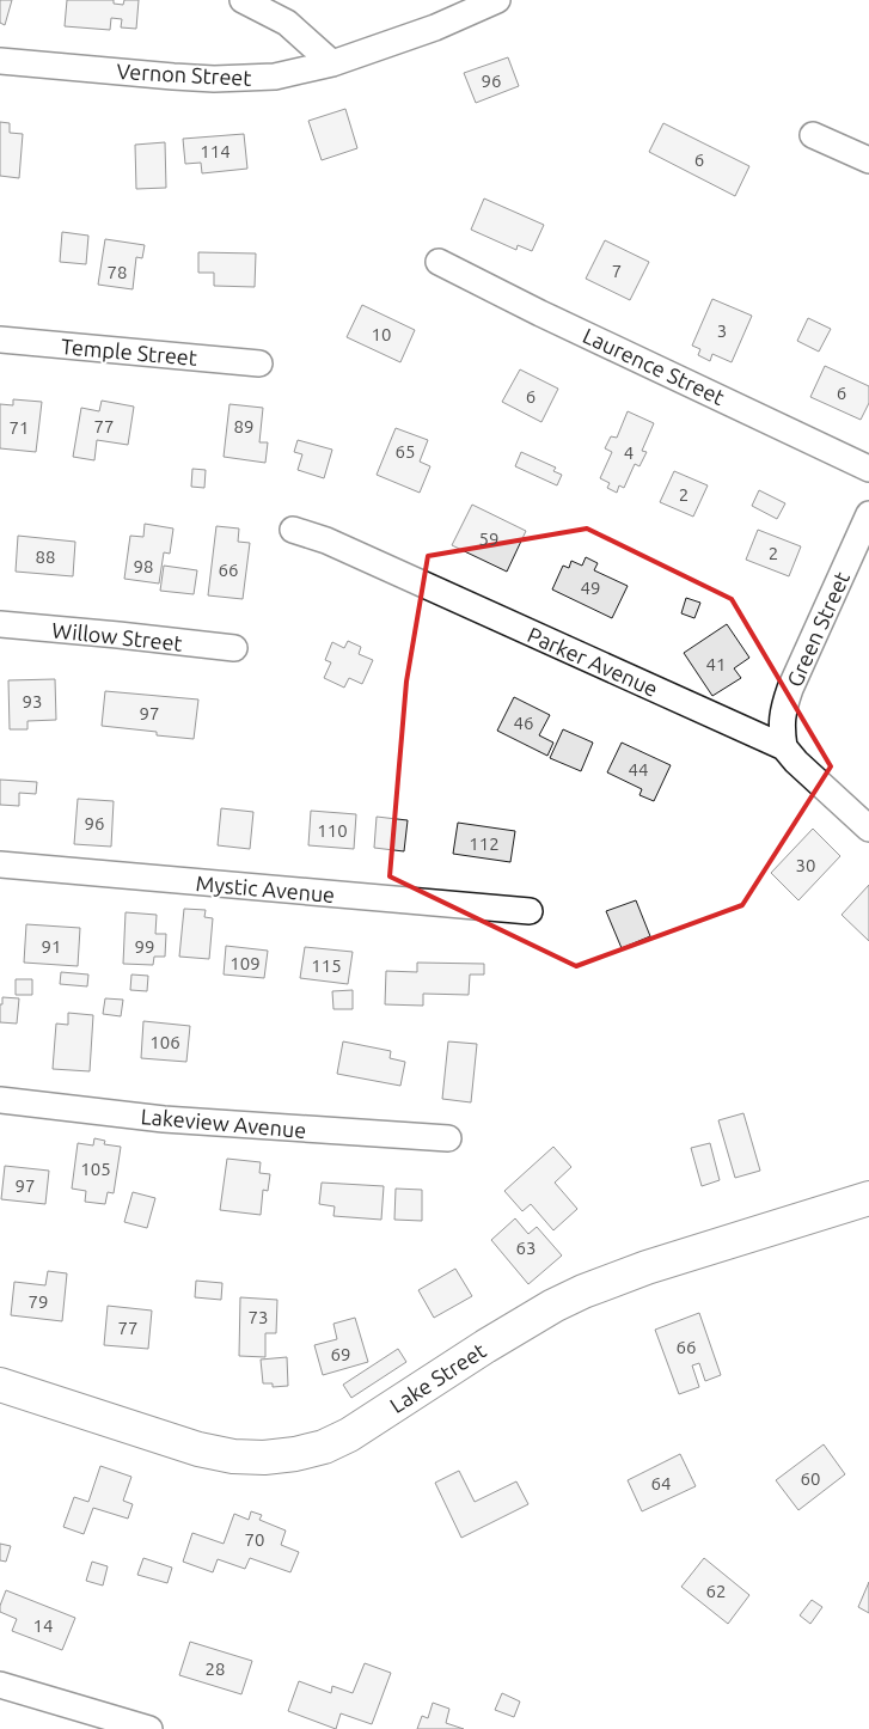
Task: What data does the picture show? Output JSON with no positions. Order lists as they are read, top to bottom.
{
  "streets": {
    "street": [
      "Vernon Street",
      "Temple Street",
      "Laurence Street",
      "Green Street",
      "Willow Street",
      "Parker Avenue",
      "Mystic Avenue",
      "Lakeview Avenue",
      "Lake Street"
    ]
  },
  "crossings": [
    ["Green Street", "Parker Avenue"]
  ],
  "house_numbers": [
    "96",
    "114",
    "6",
    "7",
    "78",
    "3",
    "10",
    "6",
    "6",
    "77",
    "89",
    "71",
    "65",
    "4",
    "2",
    "59",
    "2",
    "88",
    "98",
    "66",
    "49",
    "41",
    "93",
    "97",
    "46",
    "44",
    "96",
    "110",
    "112",
    "30",
    "91",
    "99",
    "109",
    "115",
    "106",
    "105",
    "97",
    "63",
    "79",
    "73",
    "77",
    "66",
    "69",
    "60",
    "64",
    "70",
    "62",
    "14",
    "28"
  ]
}
